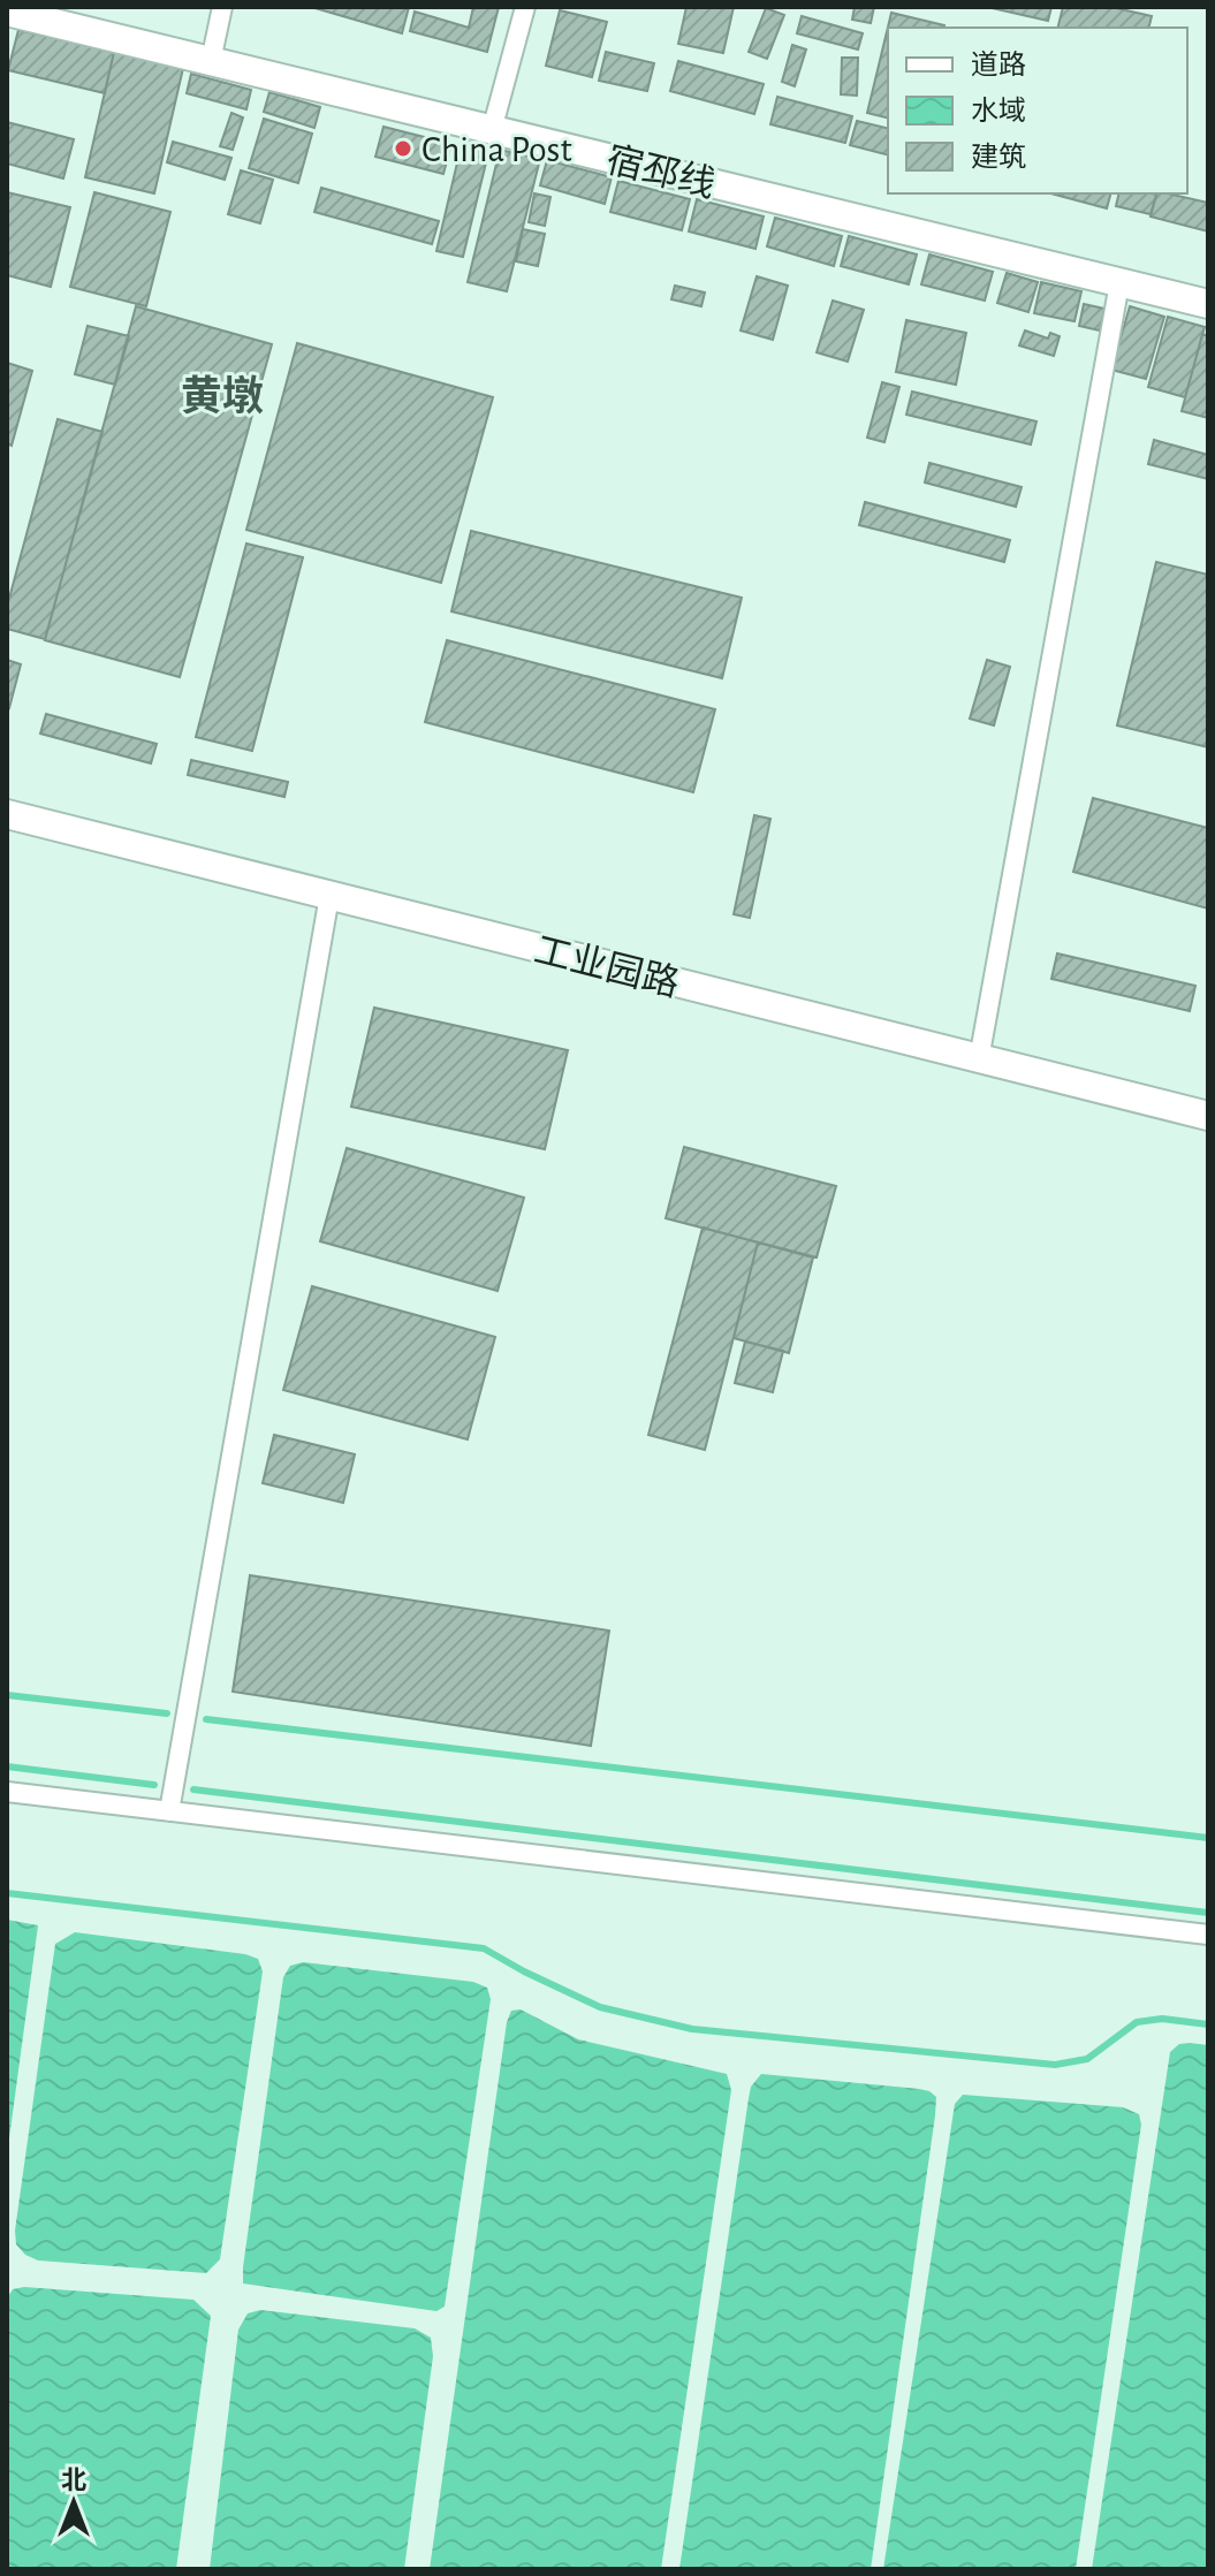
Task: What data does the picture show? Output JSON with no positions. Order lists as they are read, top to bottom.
{
  "streets": {
    "street": ["宿邳线", "工业园路"]
  },
  "districts": ["黄墩"],
  "places": ["China Post"],
  "legend": ["道路", "水域", "建筑"],
  "north": "top"
}
